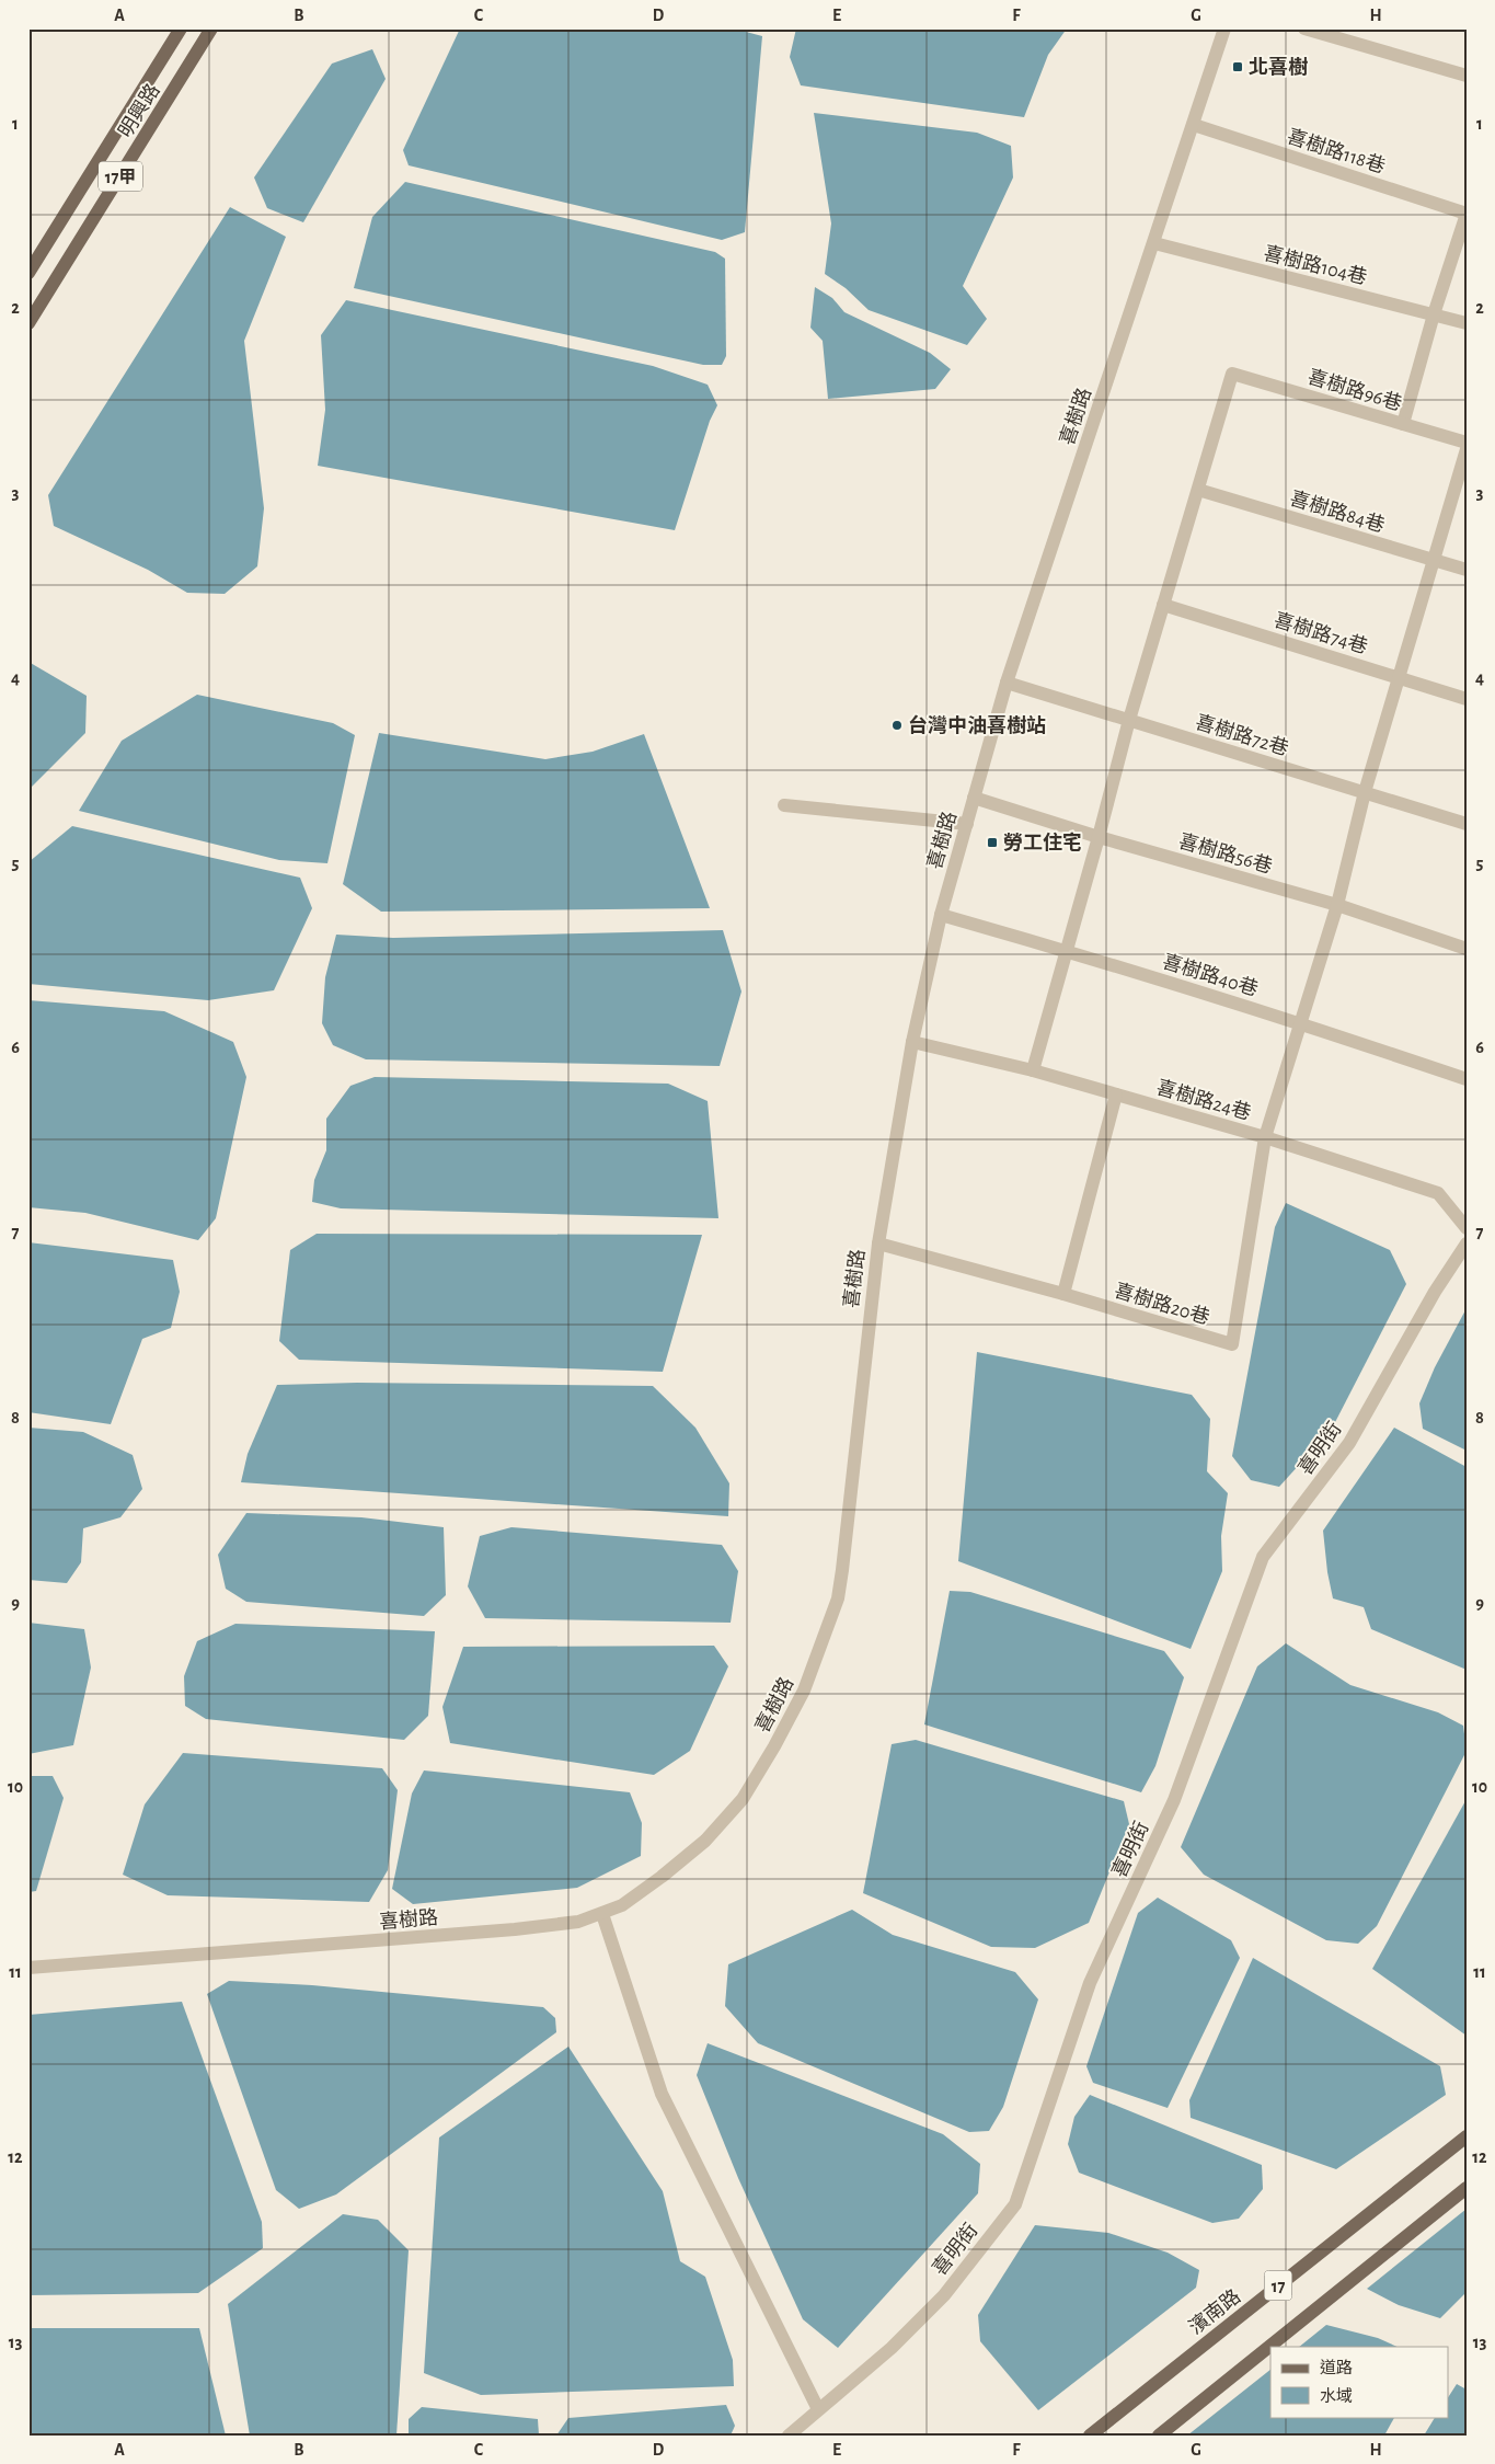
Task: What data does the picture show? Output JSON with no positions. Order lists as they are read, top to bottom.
{
  "streets": {
    "main road": [
      "明興路",
      "17甲",
      "17",
      "濱南路"
    ],
    "street": [
      "喜樹路118巷",
      "喜樹路104巷",
      "喜樹路96巷",
      "喜樹路",
      "喜樹路84巷",
      "喜樹路74巷",
      "喜樹路72巷",
      "喜樹路56巷",
      "喜樹路40巷",
      "喜樹路24巷",
      "喜樹路20巷",
      "喜明街"
    ]
  },
  "crossings": [
    ["喜樹路118巷", "喜樹路"],
    ["喜樹路104巷", "喜樹路"],
    ["喜樹路96巷", "喜樹路84巷"],
    ["喜樹路", "喜樹路72巷"],
    ["喜樹路", "喜樹路56巷"],
    ["喜樹路", "喜樹路40巷"],
    ["喜樹路", "喜樹路24巷"],
    ["喜樹路", "喜樹路20巷"],
    ["喜樹路24巷", "喜樹路20巷"]
  ],
  "places": {
    "transit": ["北喜樹", "勞工住宅"],
    "other": ["台灣中油喜樹站"]
  },
  "legend": ["道路", "水域"],
  "grid": {
    "columns": [
      "A",
      "B",
      "C",
      "D",
      "E",
      "F",
      "G",
      "H"
    ],
    "rows": [
      "1",
      "2",
      "3",
      "4",
      "5",
      "6",
      "7",
      "8",
      "9",
      "10",
      "11",
      "12",
      "13"
    ]
  }
}
